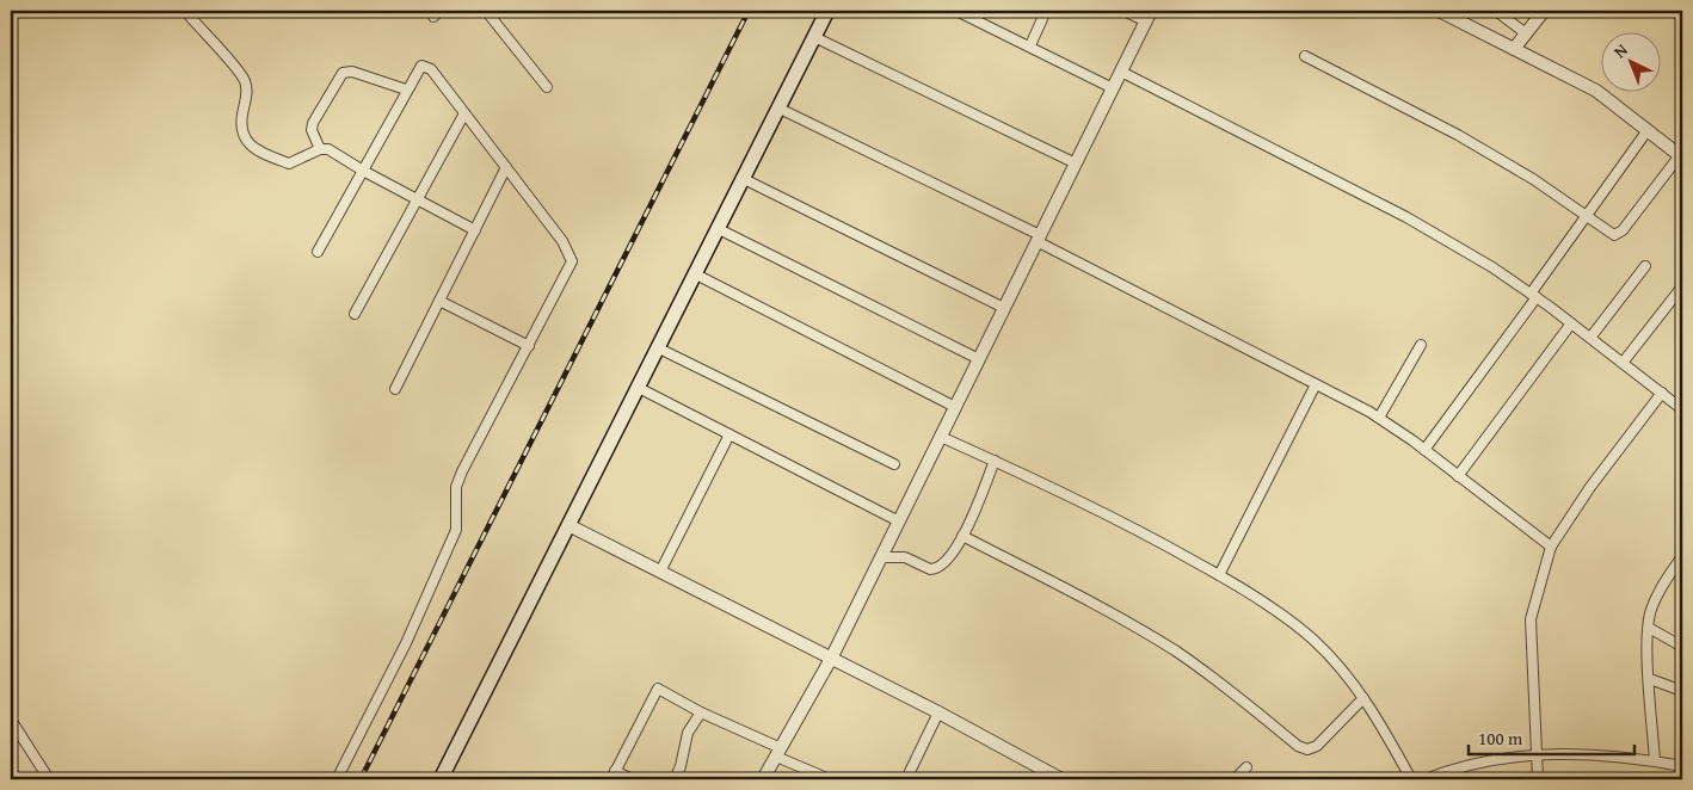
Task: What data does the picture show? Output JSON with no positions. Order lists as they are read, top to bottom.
{
  "scale_bar": "100 m",
  "north": "top left"
}
